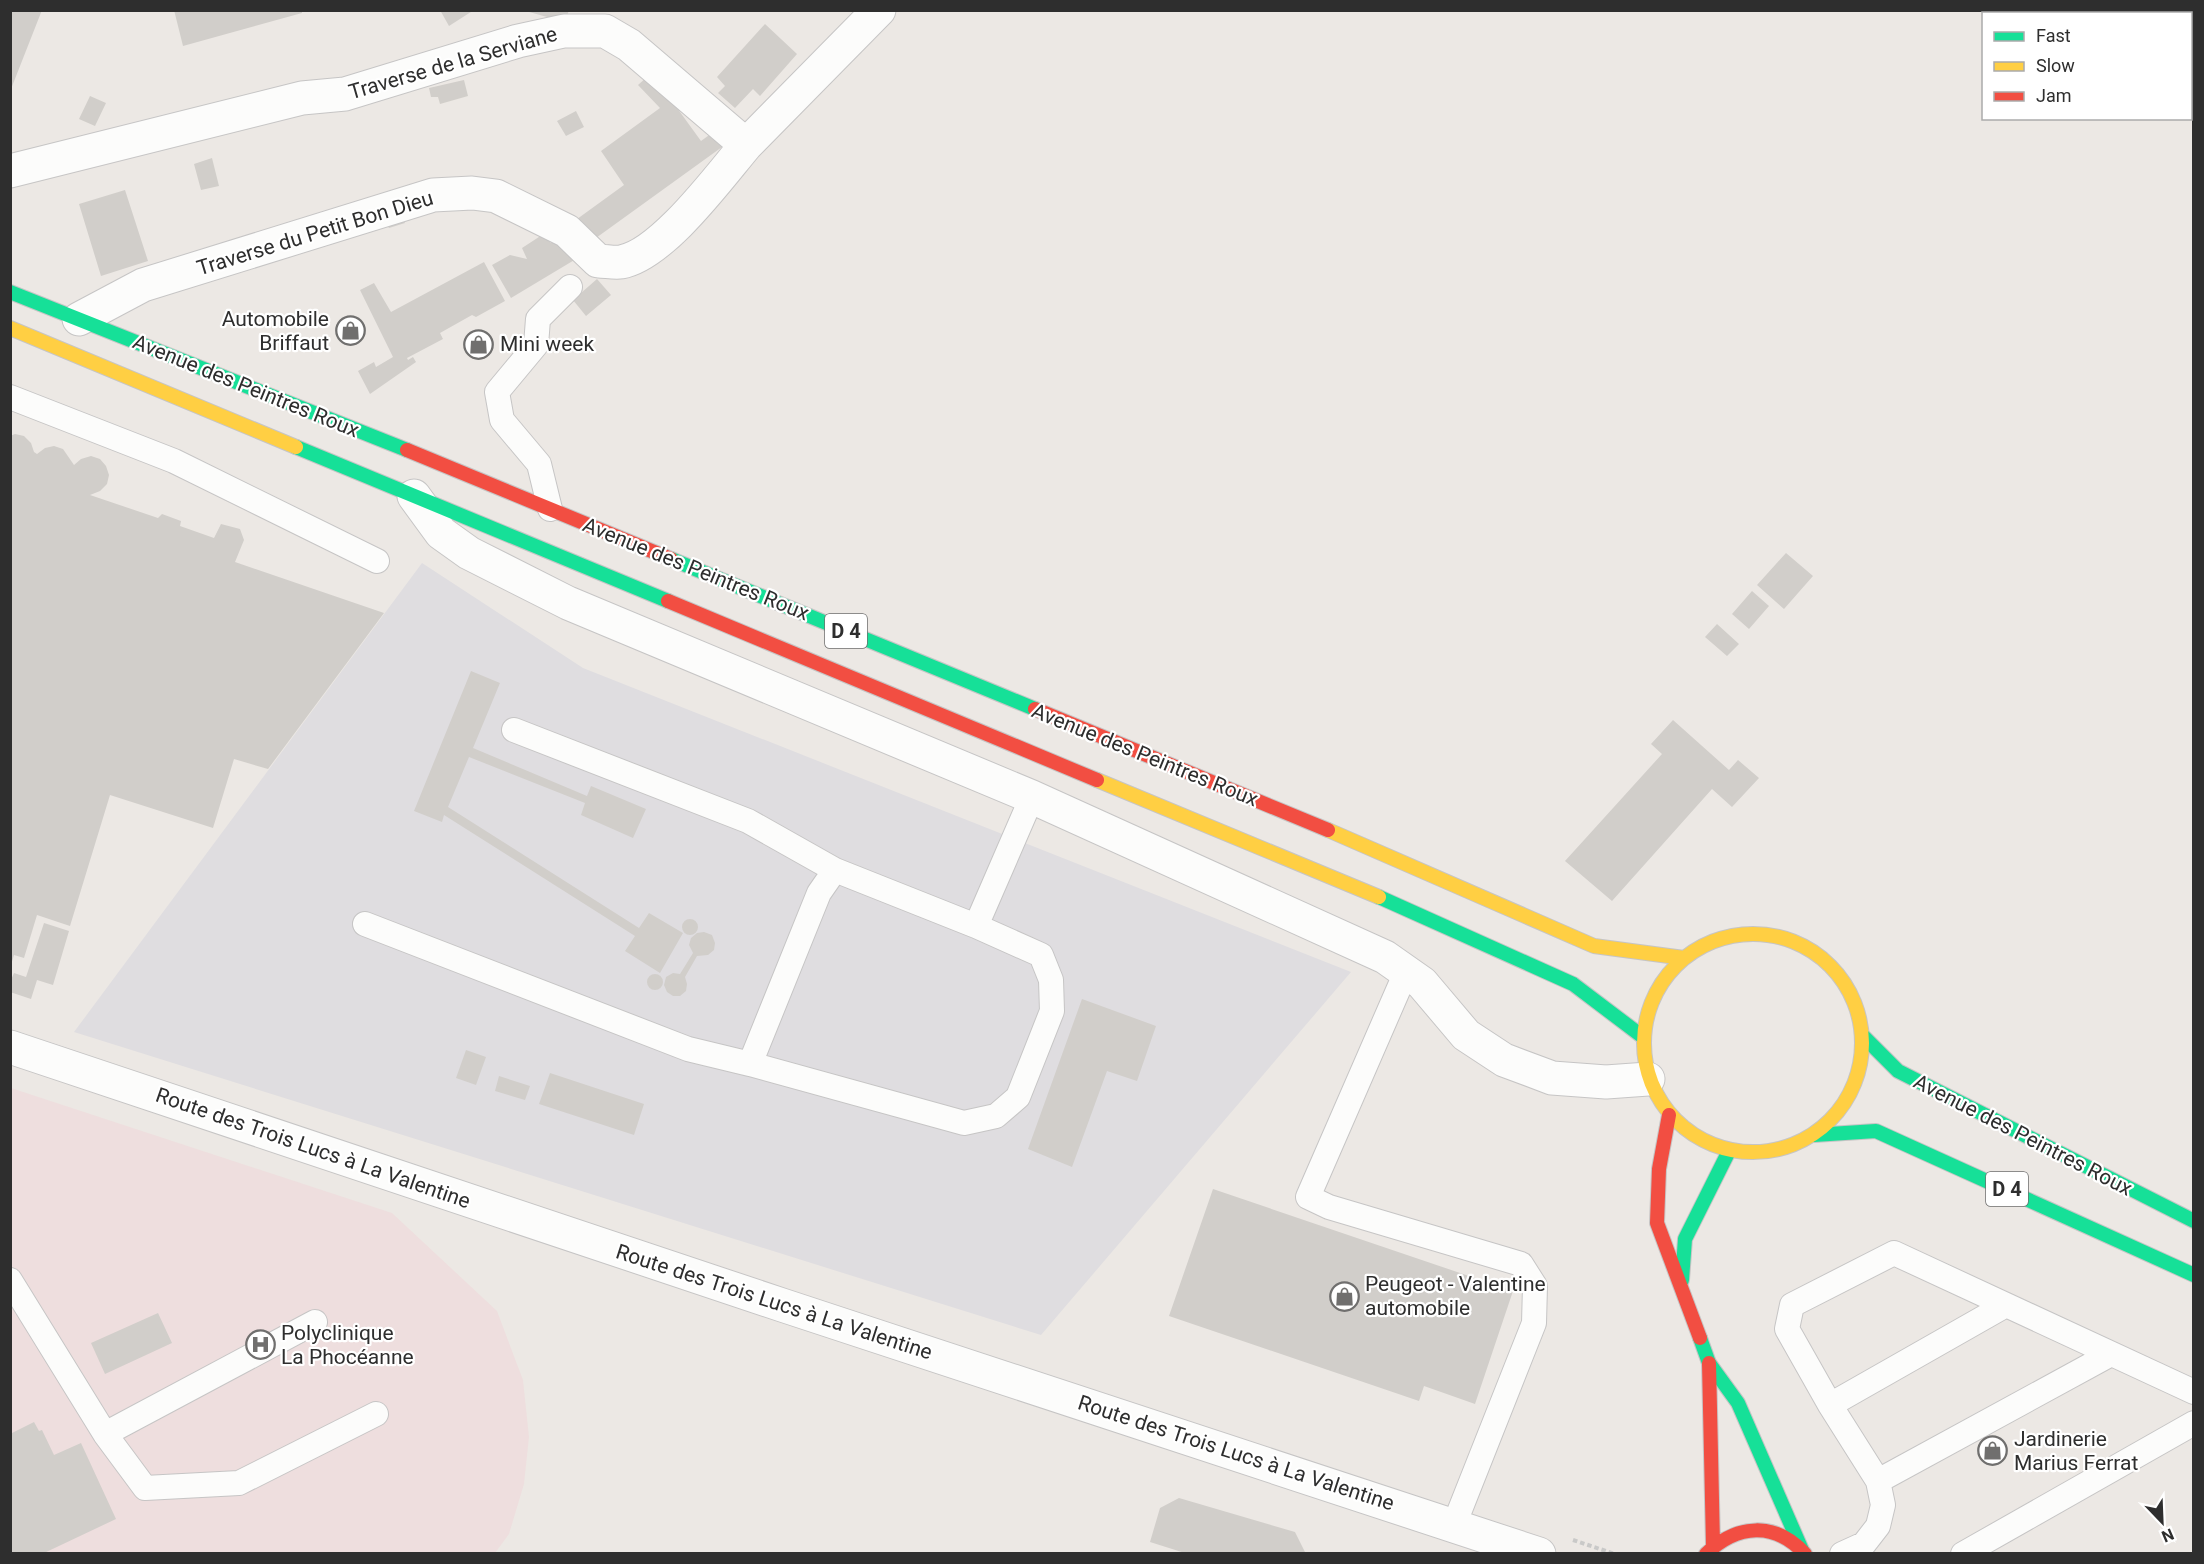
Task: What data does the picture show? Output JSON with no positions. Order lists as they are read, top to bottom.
{
  "streets": {
    "main road": ["Avenue des Peintres Roux", "D 4"],
    "street": ["Traverse de la Serviane", "Traverse du Petit Bon Dieu", "Route des Trois Lucs à La Valentine"]
  },
  "crossings": [
    ["Traverse de la Serviane", "Traverse du Petit Bon Dieu"],
    ["Traverse du Petit Bon Dieu", "Avenue des Peintres Roux"]
  ],
  "places": {
    "shop": [
      "Automobile Briffaut",
      "Mini week",
      "Peugeot - Valentine automobile",
      "Jardinerie Marius Ferrat"
    ],
    "hospital": ["Polyclinique La Phocéanne"]
  },
  "legend": ["Fast", "Slow", "Jam"],
  "north": "bottom right"
}
